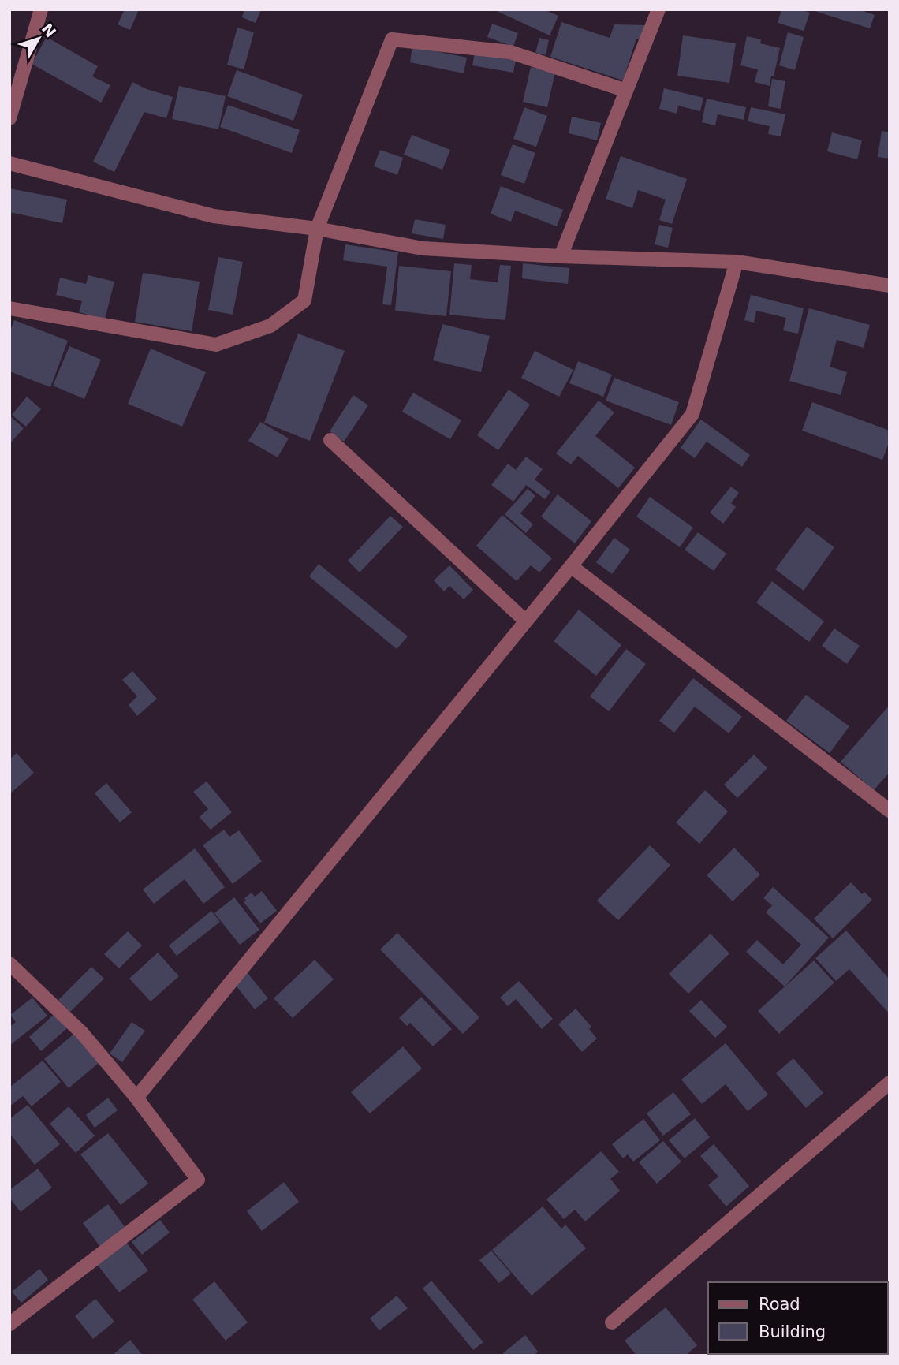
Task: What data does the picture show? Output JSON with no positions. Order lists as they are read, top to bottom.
{
  "legend": ["Road", "Building"],
  "north": "top right"
}
